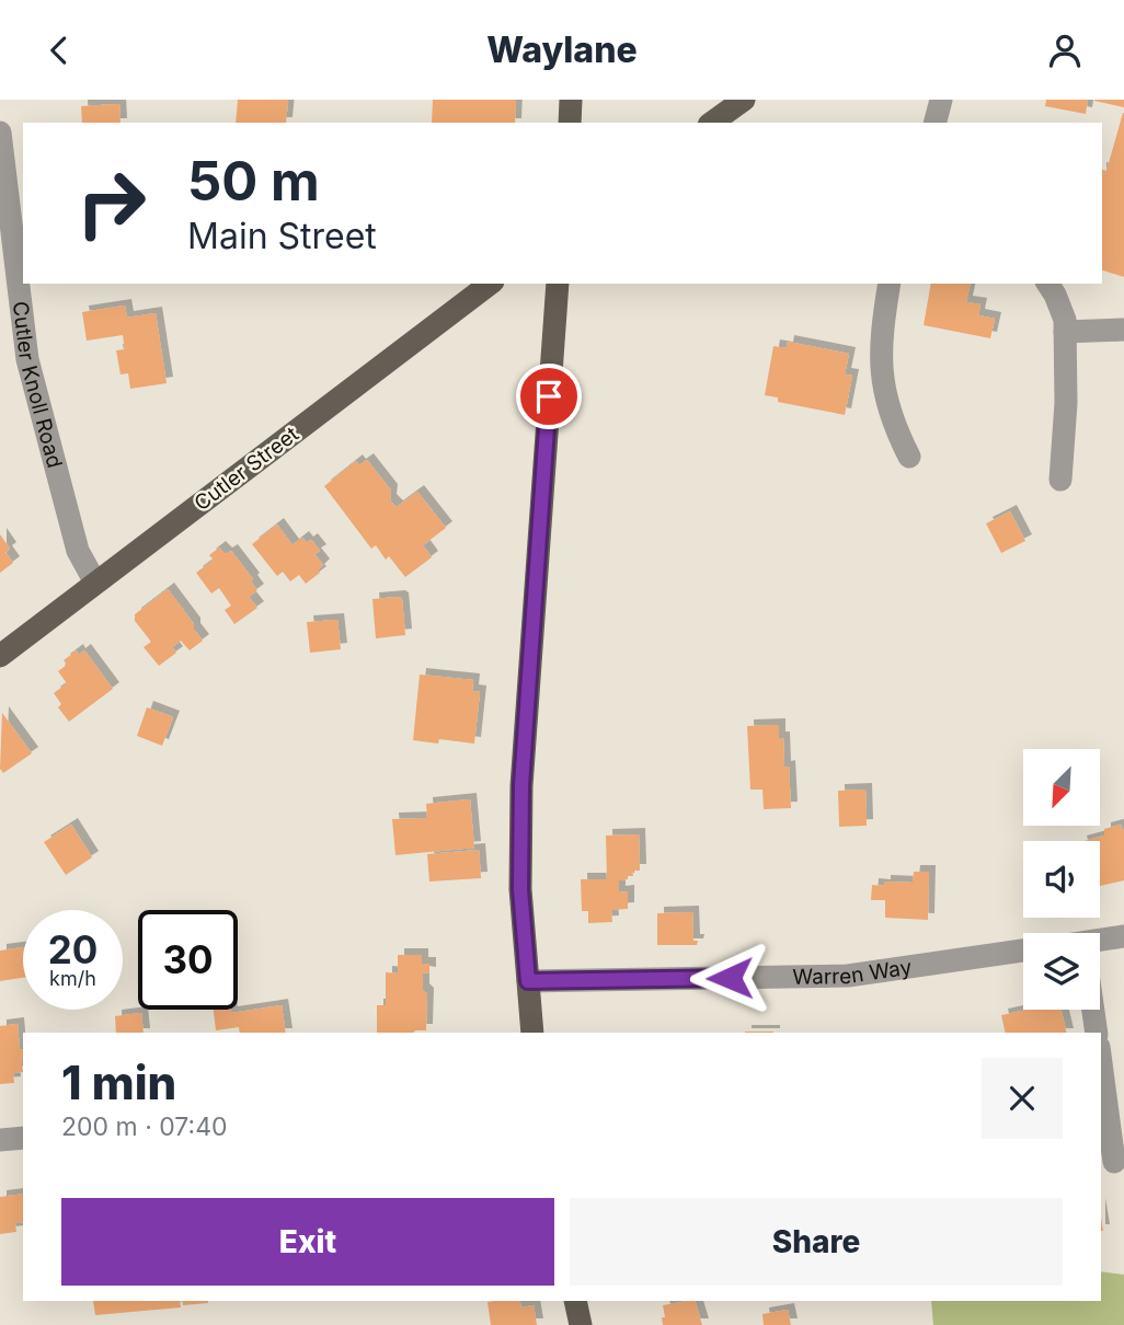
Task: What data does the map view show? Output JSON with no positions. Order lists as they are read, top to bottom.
{
  "streets": {
    "main road": ["Cutler Street"],
    "street": ["Cutler Knoll Road", "Warren Way"]
  },
  "crossings": [
    ["Cutler Knoll Road", "Cutler Street"]
  ],
  "north": "bottom left",
  "page": {
    "header": "Waylane",
    "turn": ["50 m", "Main Street"],
    "speed": "20 km/h",
    "limit": "30",
    "heading": ["1 min", "200 m · 07:40"],
    "buttons": ["Exit", "Share"]
  }
}
